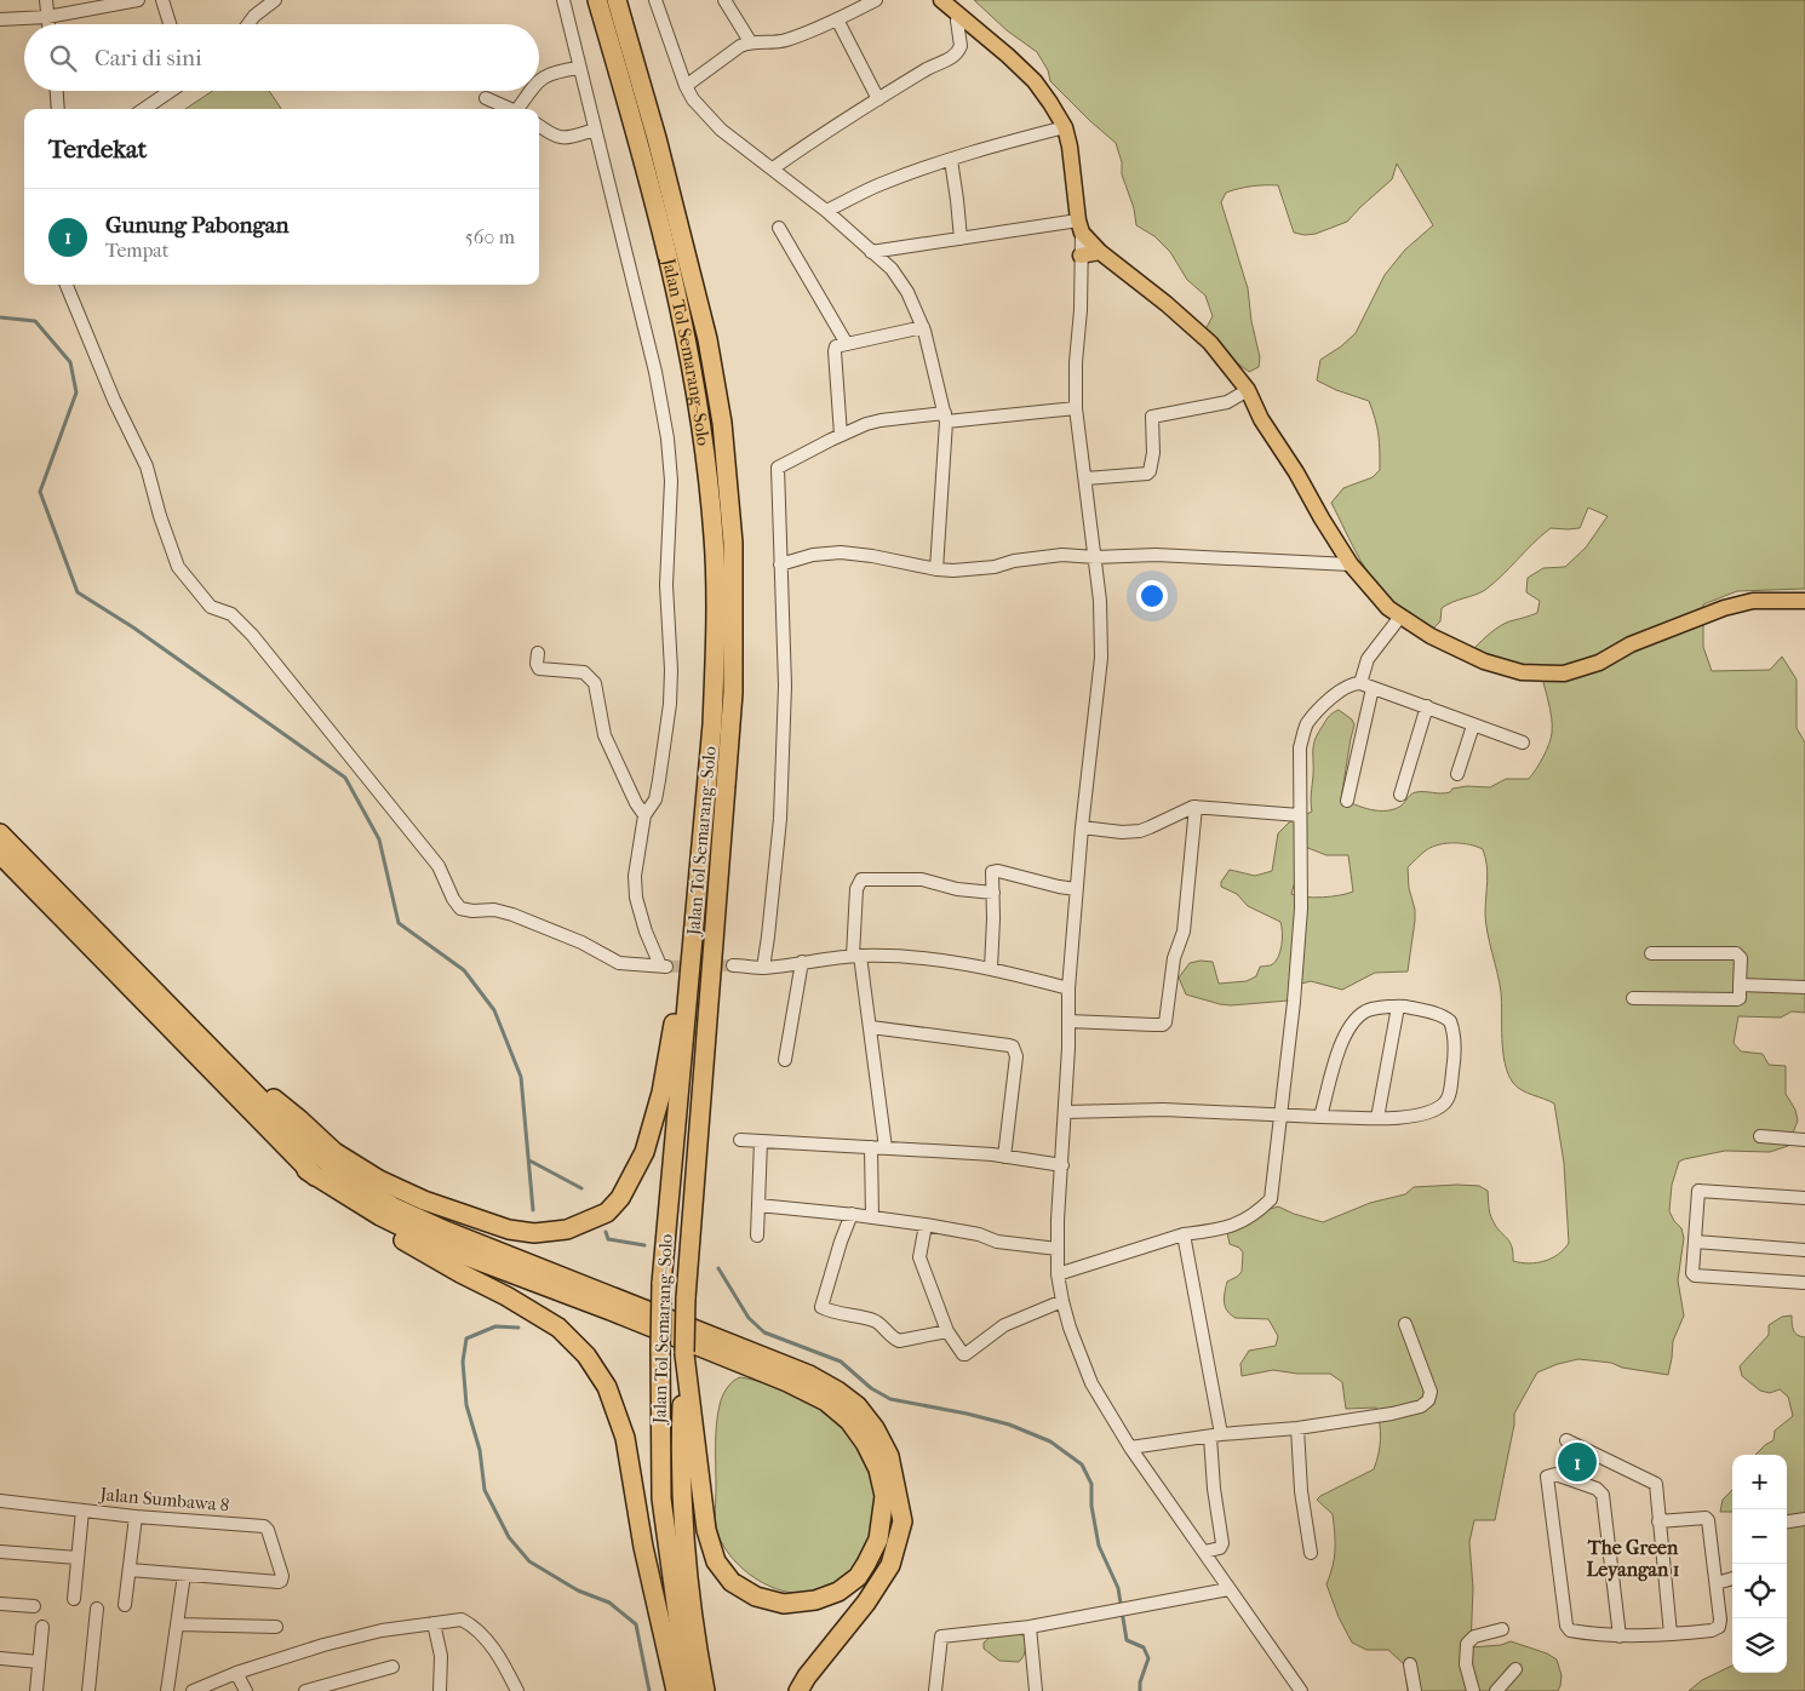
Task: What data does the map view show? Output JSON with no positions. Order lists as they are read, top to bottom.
{
  "streets": {
    "highway": ["Jalan Tol Semarang–Solo"],
    "street": ["Jalan Sumbawa 8"]
  },
  "districts": ["The Green Leyangan 1"],
  "page": {
    "search": "Cari di sini",
    "heading": "Terdekat",
    "list": [
      {
        "mark": "1",
        "name": "Gunung Pabongan",
        "note": "Tempat",
        "value": "560 m"
      }
    ],
    "pins": "1",
    "map_buttons": ["+", "−"]
  }
}
